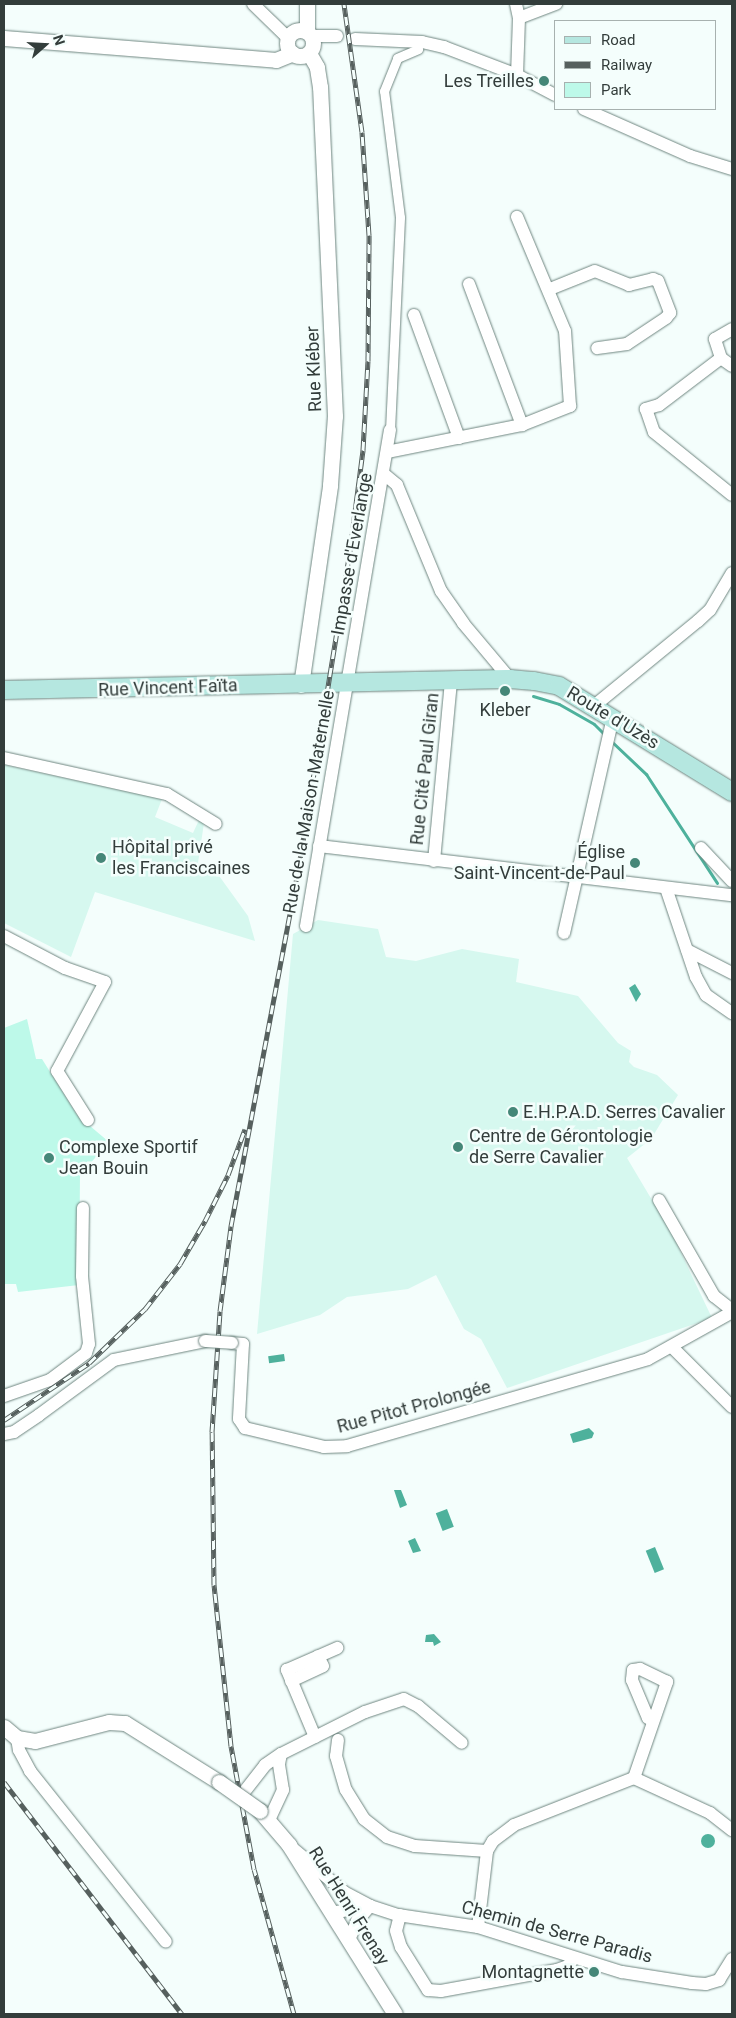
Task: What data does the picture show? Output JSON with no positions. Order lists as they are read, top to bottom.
{
  "streets": {
    "main road": ["Rue Vincent Faïta", "Route d'Uzès"],
    "street": [
      "Rue Kléber",
      "Impasse d'Everlange",
      "Rue Cité Paul Giran",
      "Rue de la Maison Maternelle",
      "Rue Pitot Prolongée",
      "Rue Henri Frenay",
      "Chemin de Serre Paradis"
    ]
  },
  "crossings": [
    ["Rue Kléber", "Rue Vincent Faïta"],
    ["Impasse d'Everlange", "Rue Vincent Faïta"],
    ["Impasse d'Everlange", "Route d'Uzès"],
    ["Impasse d'Everlange", "Rue de la Maison Maternelle"],
    ["Rue Vincent Faïta", "Route d'Uzès"],
    ["Rue Vincent Faïta", "Rue de la Maison Maternelle"],
    ["Route d'Uzès", "Rue Cité Paul Giran"],
    ["Route d'Uzès", "Rue de la Maison Maternelle"],
    ["Rue Henri Frenay", "Chemin de Serre Paradis"]
  ],
  "places": [
    "Les Treilles",
    "Kleber",
    "Hôpital privé les Franciscaines",
    "Église Saint-Vincent-de-Paul",
    "E.H.P.A.D. Serres Cavalier",
    "Centre de Gérontologie de Serre Cavalier",
    "Complexe Sportif Jean Bouin",
    "Montagnette"
  ],
  "legend": ["Road", "Railway", "Park"],
  "north": "right"
}
